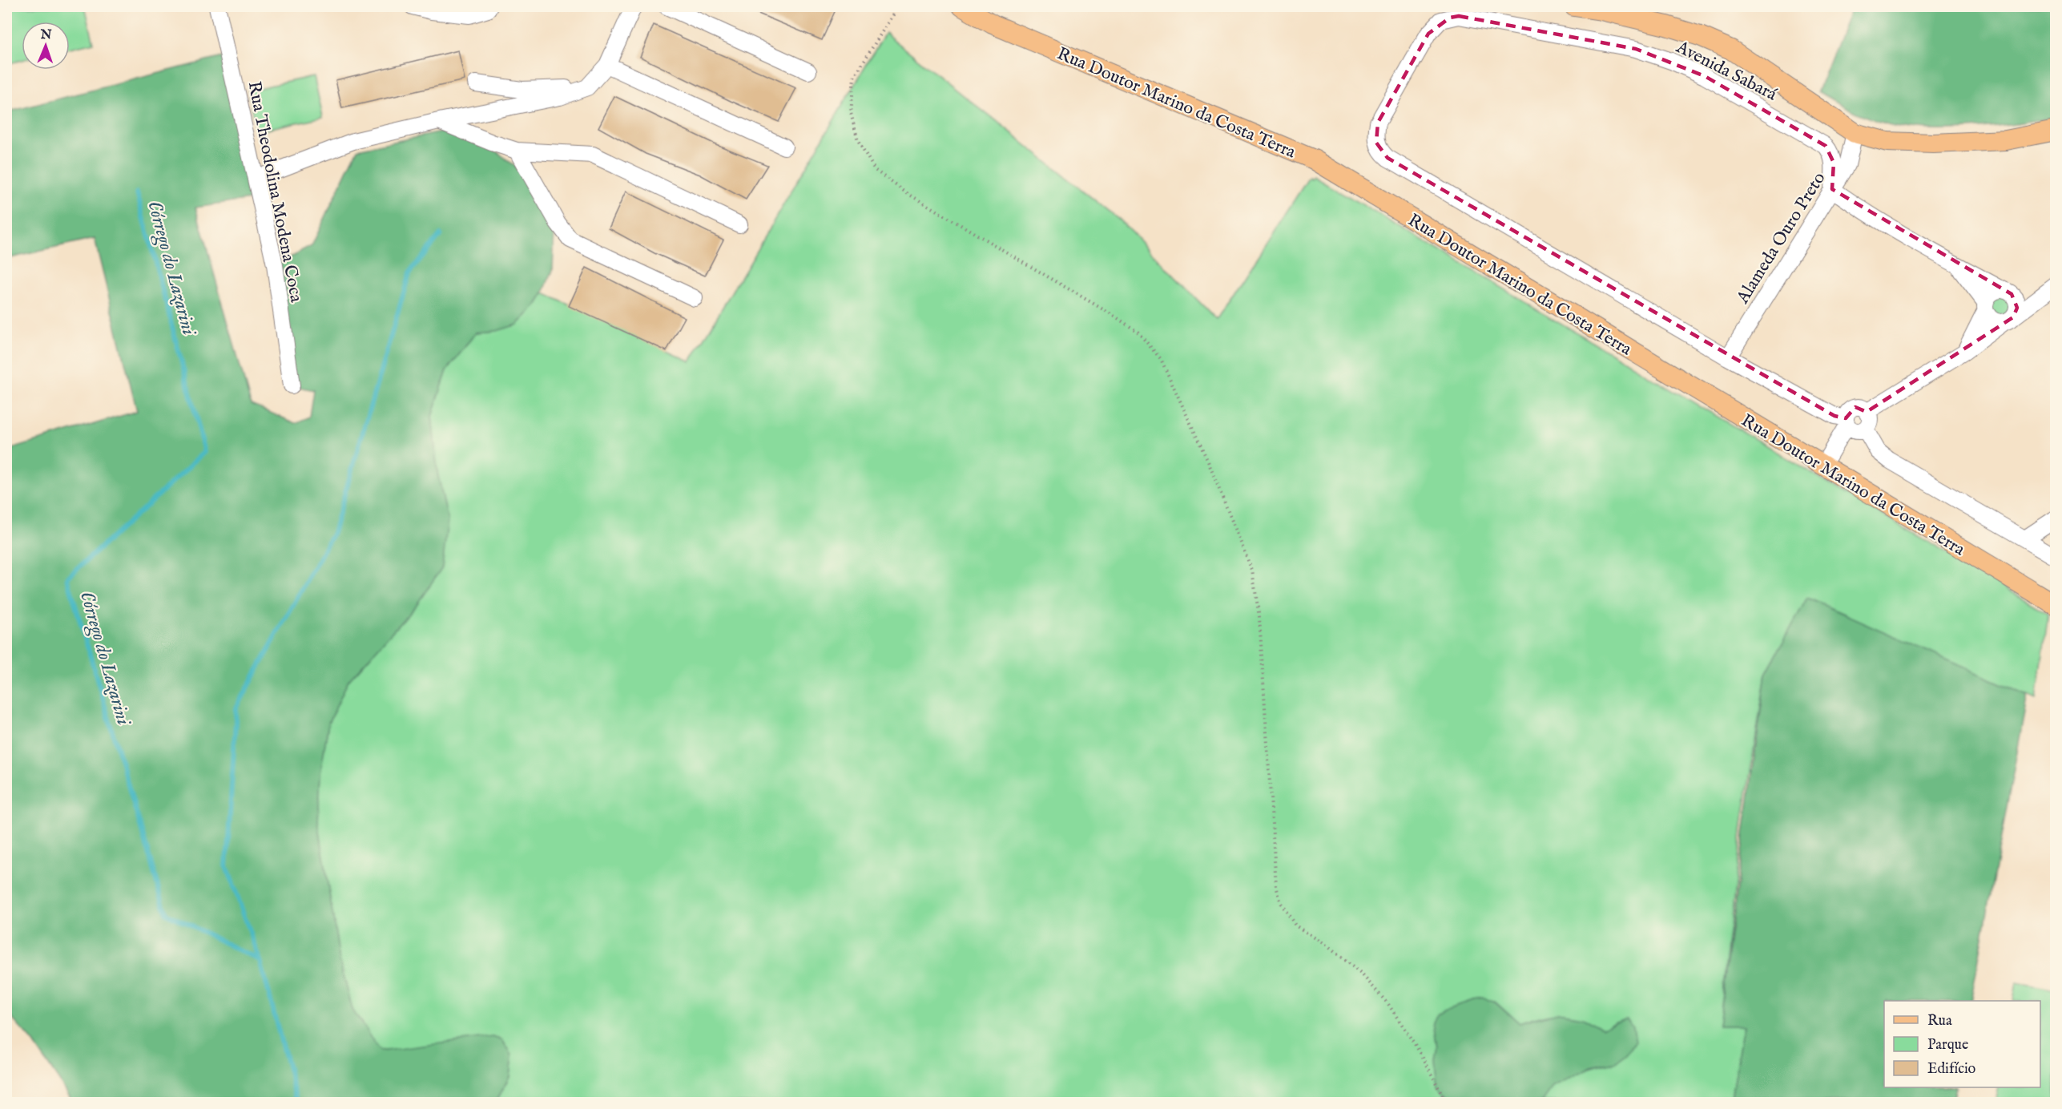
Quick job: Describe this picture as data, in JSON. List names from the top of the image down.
{
  "streets": {
    "main road": ["Rua Doutor Marino da Costa Terra"],
    "street": ["Avenida Sabará", "Rua Theodolina Modena Coca", "Alameda Ouro Preto"]
  },
  "crossings": [
    ["Avenida Sabará", "Alameda Ouro Preto"]
  ],
  "water": ["Córrego do Lazarini"],
  "legend": ["Rua", "Parque", "Edifício"],
  "north": "top"
}
